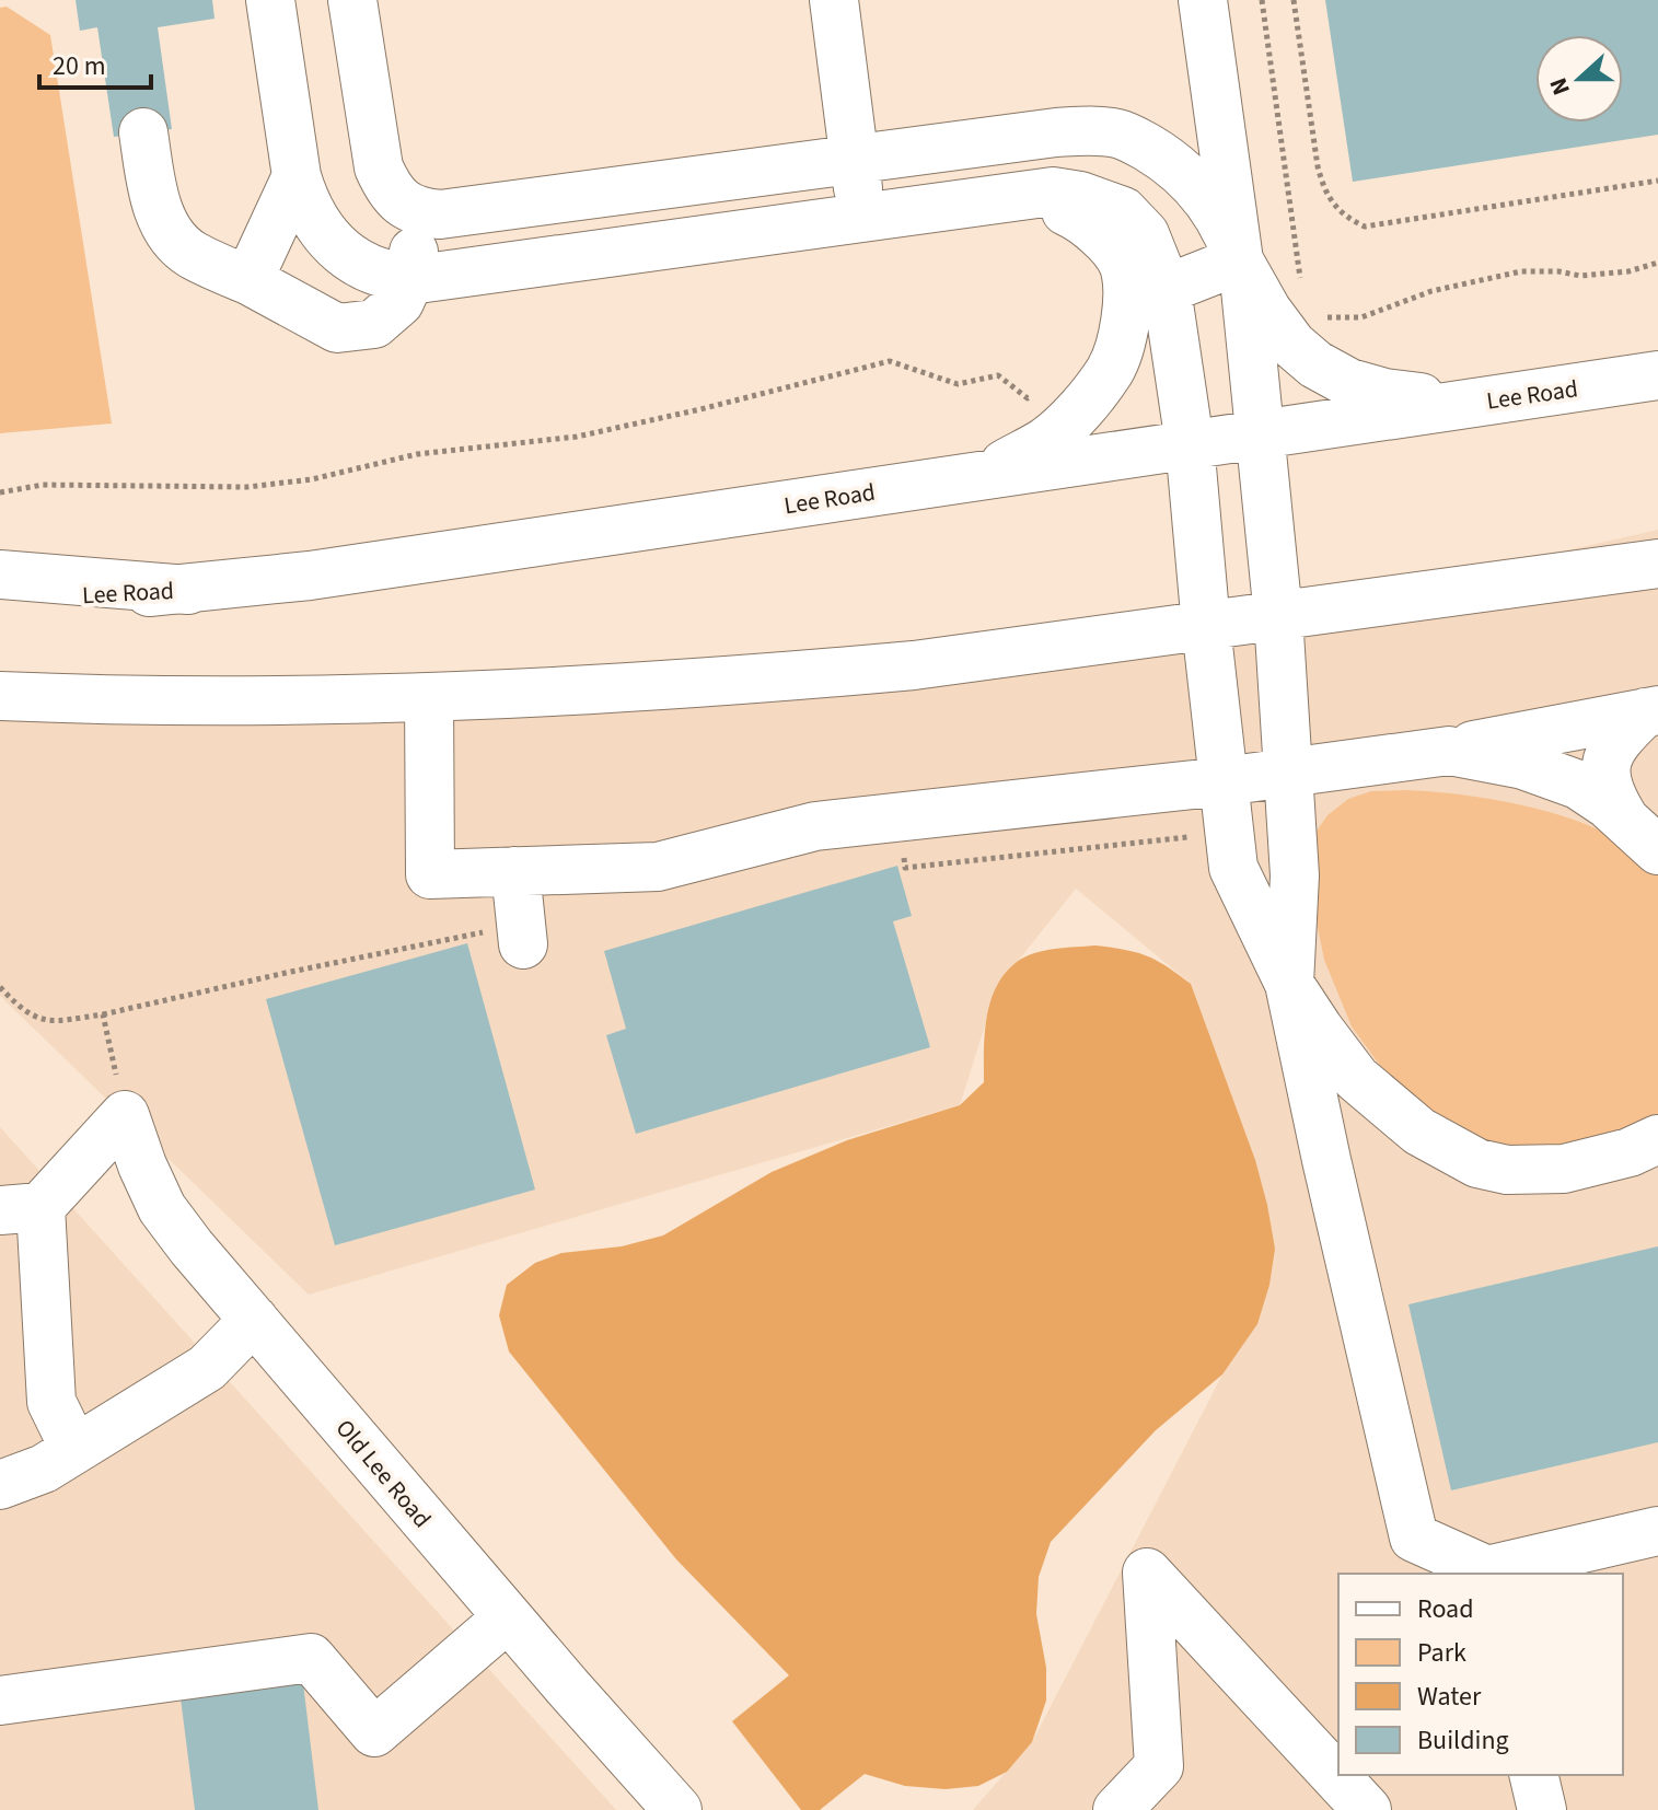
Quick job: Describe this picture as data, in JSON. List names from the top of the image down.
{
  "streets": {
    "street": ["Lee Road", "Old Lee Road"]
  },
  "legend": [
    "Road",
    "Park",
    "Water",
    "Building"
  ],
  "scale_bar": "20 m",
  "north": "left"
}
